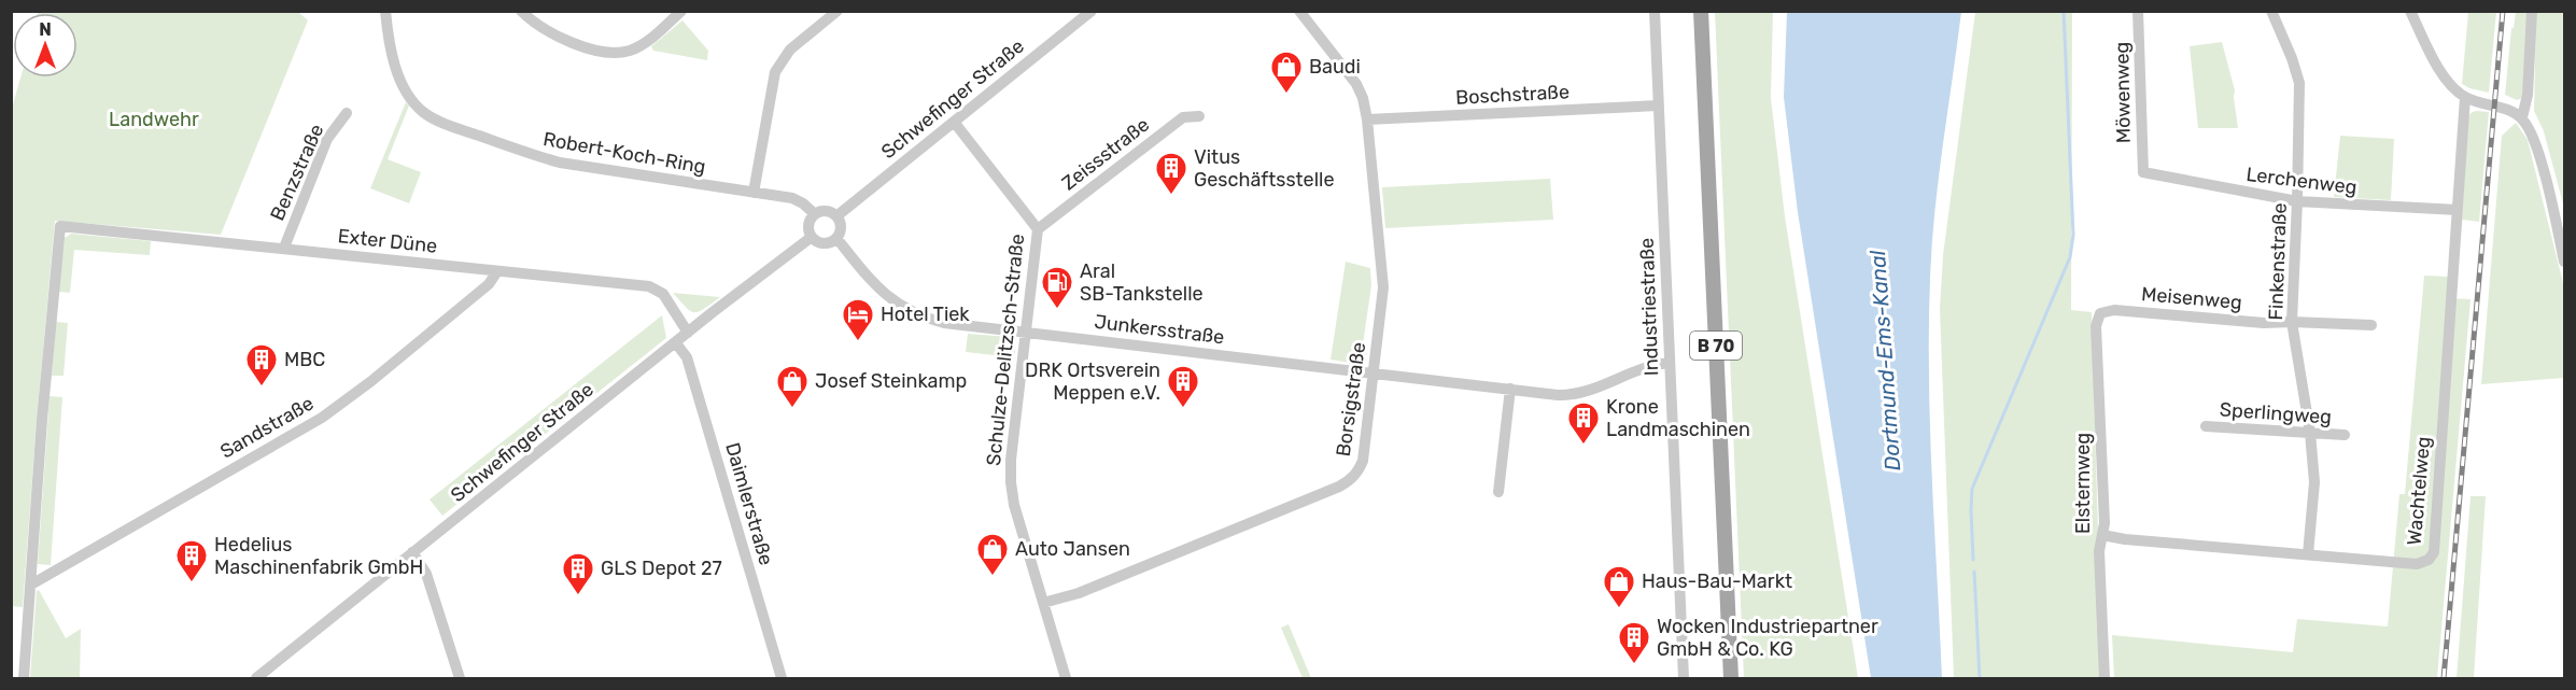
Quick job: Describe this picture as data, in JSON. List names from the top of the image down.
{
  "streets": {
    "main road": ["B 70"],
    "street": [
      "Möwenweg",
      "Boschstraße",
      "Schwefinger Straße",
      "Robert-Koch-Ring",
      "Zeissstraße",
      "Benzstraße",
      "Lerchenweg",
      "Exter Düne",
      "Finkenstraße",
      "Meisenweg",
      "Industriestraße",
      "Junkersstraße",
      "Schulze-Delitzsch-Straße",
      "Borsigstraße",
      "Sperlingweg",
      "Sandstraße",
      "Elsternweg",
      "Wachtelweg",
      "Daimlerstraße"
    ]
  },
  "crossings": [
    ["Möwenweg", "Lerchenweg"],
    ["Boschstraße", "Industriestraße"],
    ["Boschstraße", "Borsigstraße"],
    ["Schwefinger Straße", "Robert-Koch-Ring"],
    ["Schwefinger Straße", "Exter Düne"],
    ["Schwefinger Straße", "Junkersstraße"],
    ["Schwefinger Straße", "Schulze-Delitzsch-Straße"],
    ["Schwefinger Straße", "Daimlerstraße"],
    ["Robert-Koch-Ring", "Junkersstraße"],
    ["Zeissstraße", "Schulze-Delitzsch-Straße"],
    ["Benzstraße", "Exter Düne"],
    ["Lerchenweg", "Finkenstraße"],
    ["Lerchenweg", "Wachtelweg"],
    ["Exter Düne", "Sandstraße"],
    ["Finkenstraße", "Meisenweg"],
    ["Finkenstraße", "Sperlingweg"],
    ["Finkenstraße", "Wachtelweg"],
    ["Meisenweg", "Elsternweg"],
    ["Industriestraße", "Junkersstraße"],
    ["Junkersstraße", "Schulze-Delitzsch-Straße"],
    ["Junkersstraße", "Borsigstraße"],
    ["Schulze-Delitzsch-Straße", "Borsigstraße"],
    ["Elsternweg", "Wachtelweg"]
  ],
  "water": ["Dortmund-Ems-Kanal"],
  "parks": ["Landwehr"],
  "places": {
    "shop": [
      "Baudi",
      "Josef Steinkamp",
      "Auto Jansen",
      "Haus-Bau-Markt"
    ],
    "building": [
      "Vitus Geschäftsstelle",
      "MBC",
      "DRK Ortsverein Meppen e.V.",
      "Krone Landmaschinen",
      "Hedelius Maschinenfabrik GmbH",
      "GLS Depot 27",
      "Wocken Industriepartner GmbH & Co. KG"
    ],
    "fuel station": ["Aral SB-Tankstelle"],
    "hotel": ["Hotel Tiek"]
  },
  "north": "top"
}
